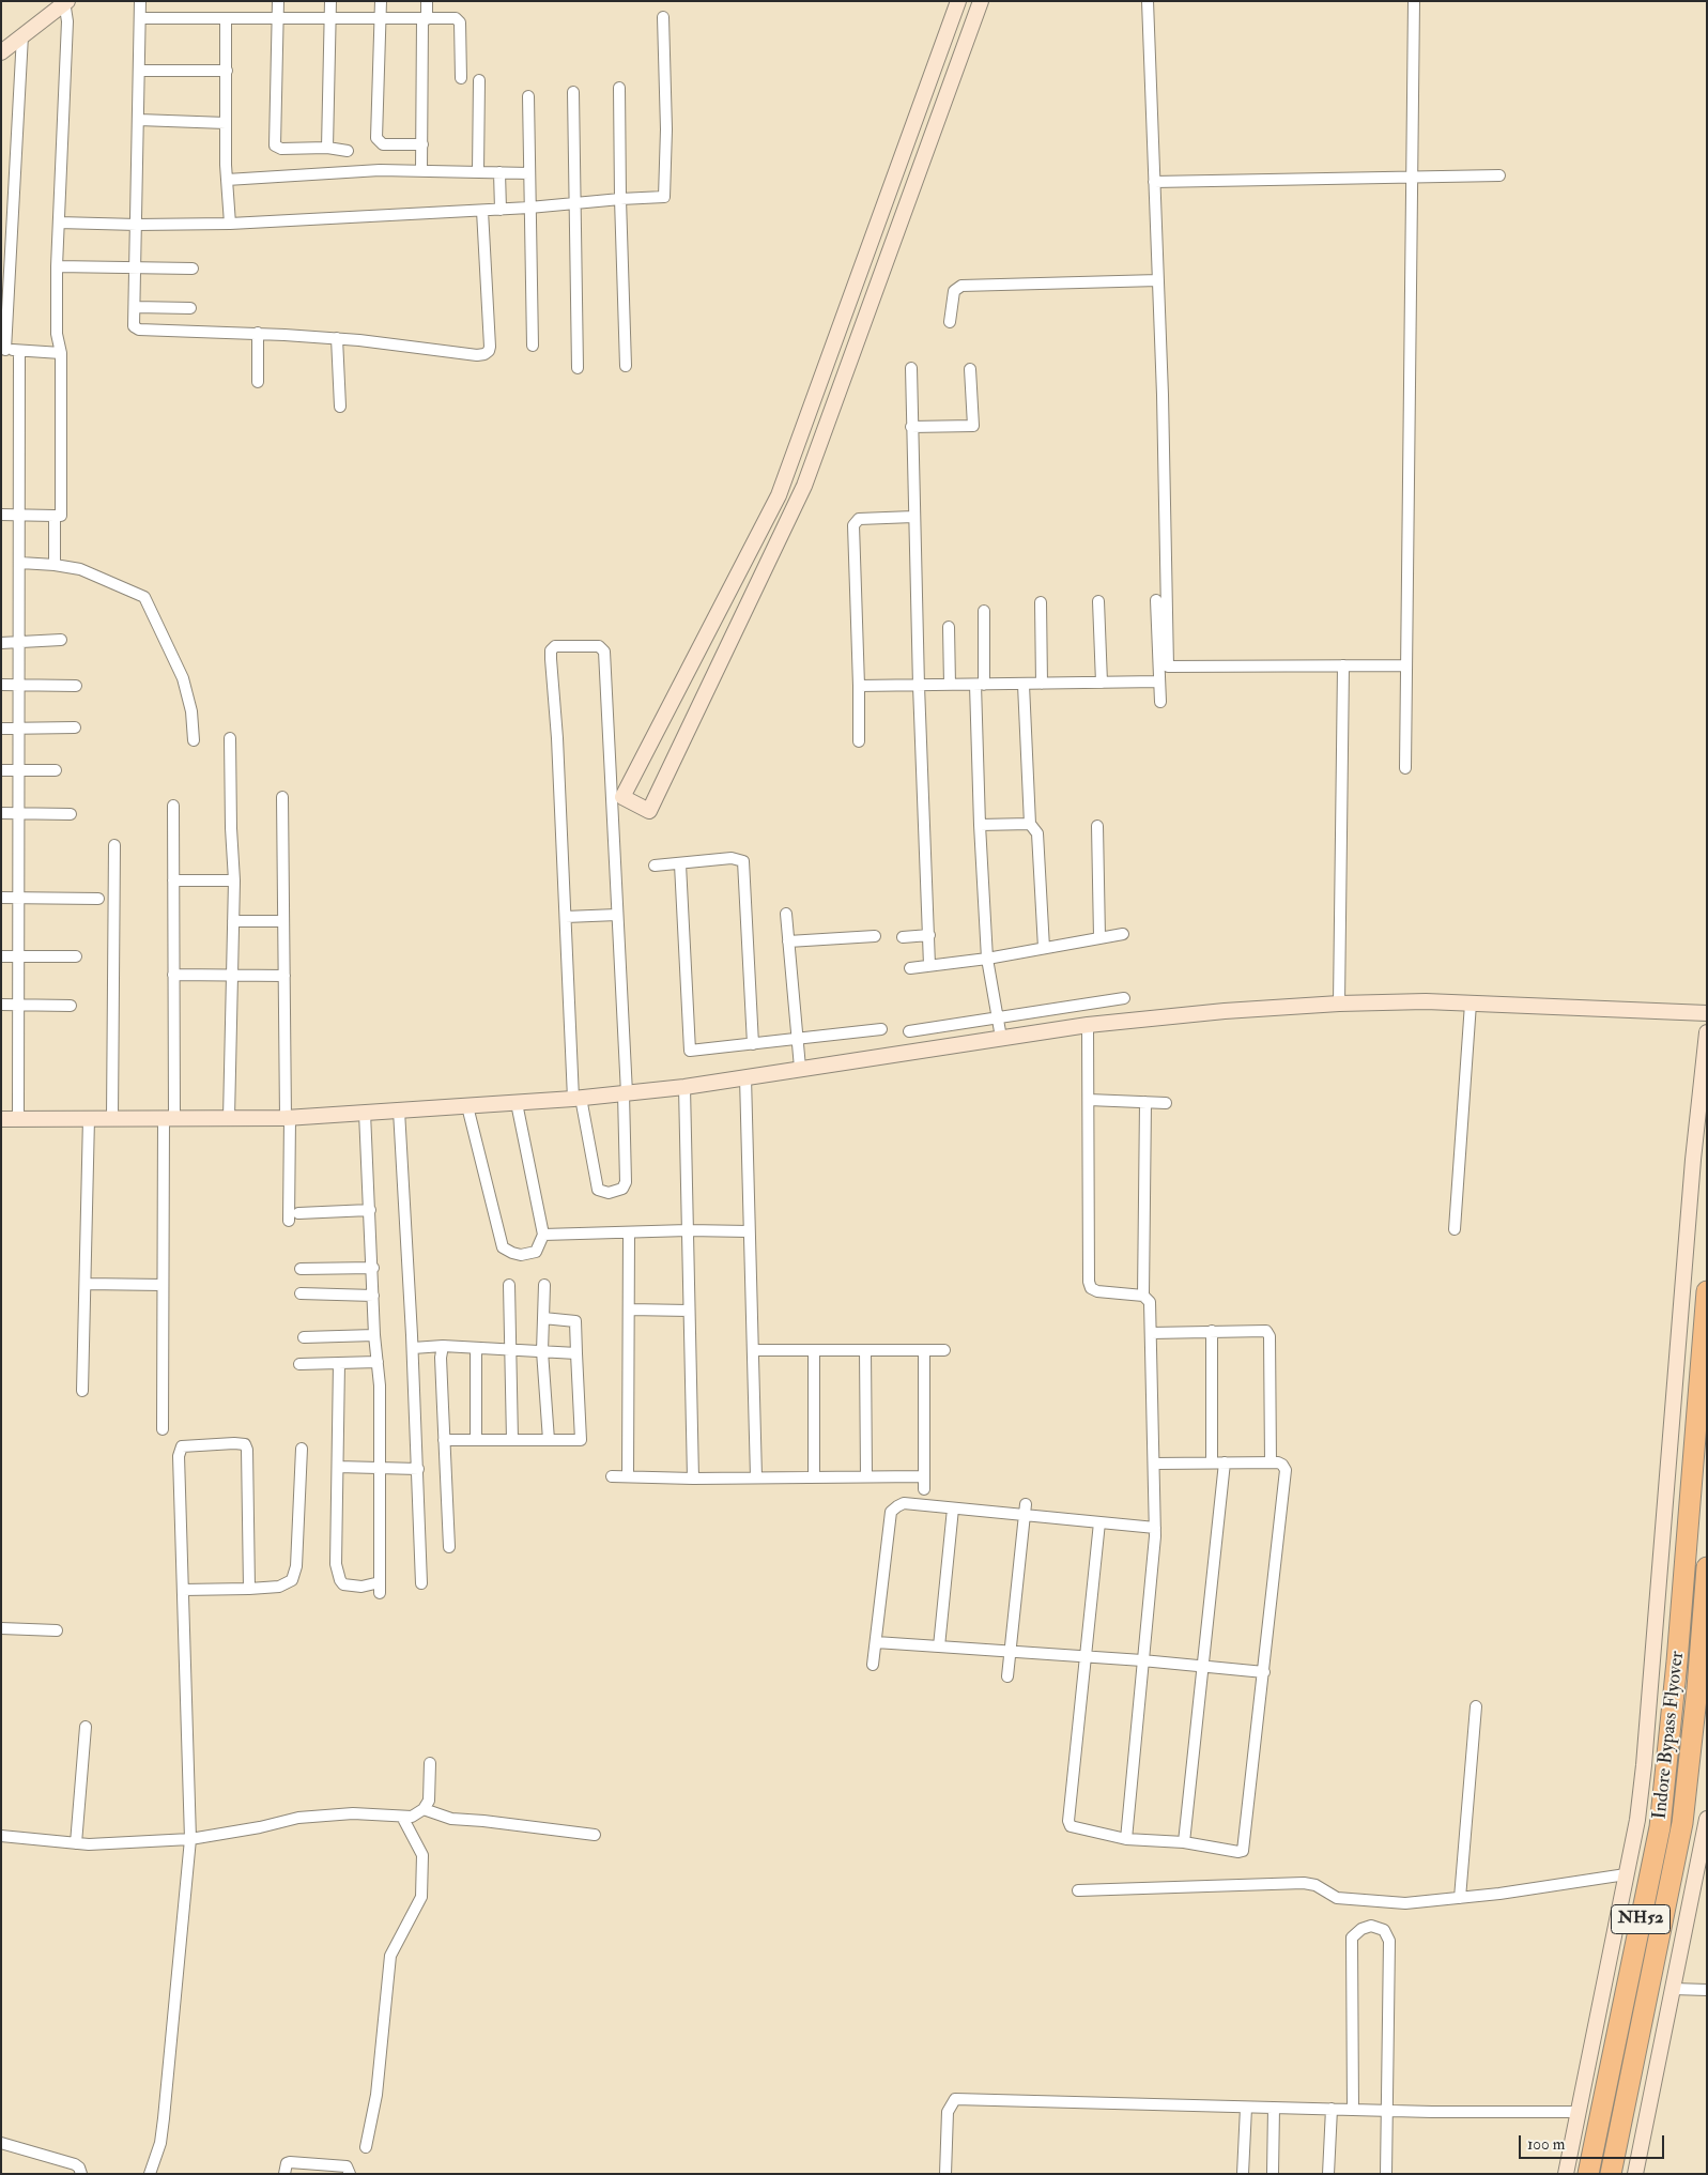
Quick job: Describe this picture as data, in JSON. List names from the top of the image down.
{
  "streets": {
    "highway": ["Indore Bypass Flyover", "NH52"]
  },
  "scale_bar": "100 m"
}
